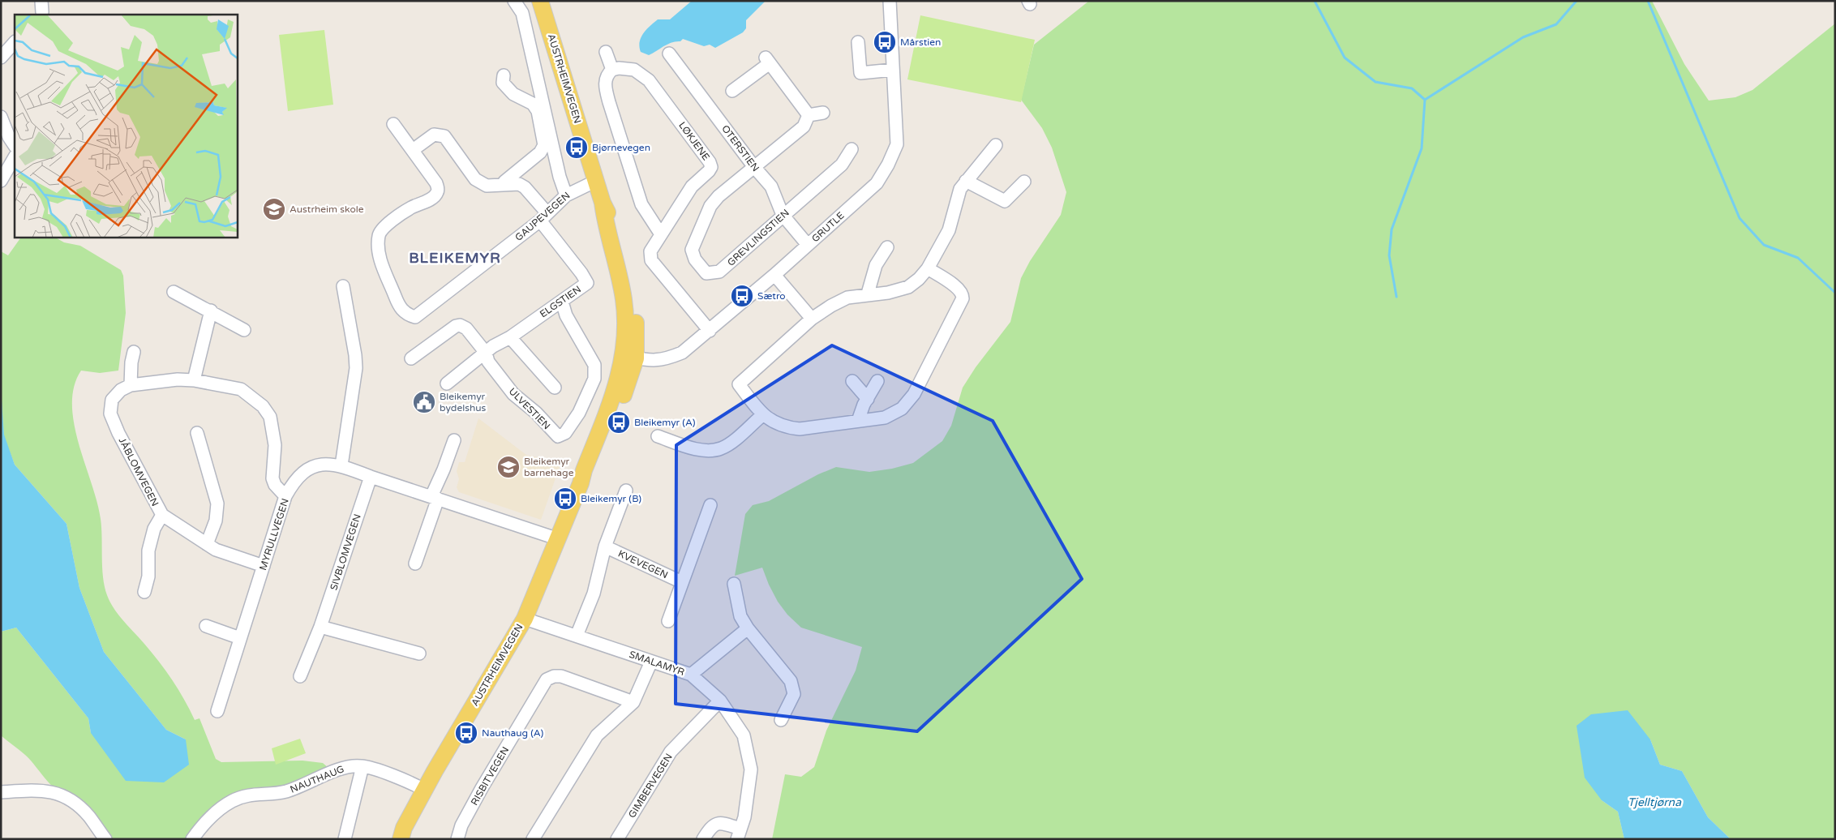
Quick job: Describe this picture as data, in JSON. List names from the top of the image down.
{
  "streets": {
    "main road": ["AUSTRHEIMVEGEN"],
    "street": [
      "LØKJENE",
      "OTERSTIEN",
      "GAUPEVEGEN",
      "GRUTLE",
      "GREVLINGSTIEN",
      "ELGSTIEN",
      "ULVESTIEN",
      "JÅBLOMVEGEN",
      "MYRULLVEGEN",
      "SIVBLOMVEGEN",
      "KVEVEGEN",
      "SMALAMYR",
      "RISBITVEGEN",
      "NAUTHAUG",
      "GIMBERVEGEN"
    ]
  },
  "crossings": [
    ["AUSTRHEIMVEGEN", "GAUPEVEGEN"],
    ["AUSTRHEIMVEGEN", "GRUTLE"],
    ["AUSTRHEIMVEGEN", "MYRULLVEGEN"],
    ["AUSTRHEIMVEGEN", "SMALAMYR"],
    ["AUSTRHEIMVEGEN", "NAUTHAUG"],
    ["LØKJENE", "GRUTLE"],
    ["OTERSTIEN", "GRUTLE"],
    ["OTERSTIEN", "GREVLINGSTIEN"],
    ["GAUPEVEGEN", "ELGSTIEN"],
    ["ELGSTIEN", "ULVESTIEN"],
    ["JÅBLOMVEGEN", "MYRULLVEGEN"],
    ["MYRULLVEGEN", "SIVBLOMVEGEN"],
    ["KVEVEGEN", "SMALAMYR"],
    ["SMALAMYR", "GIMBERVEGEN"]
  ],
  "districts": ["BLEIKEMYR"],
  "water": ["Tjelltjørna"],
  "places": {
    "bus stop": [
      "Mårstien",
      "Bjørnevegen",
      "Sætro",
      "Bleikemyr (A)",
      "Bleikemyr (B)",
      "Nauthaug (A)"
    ],
    "school or university": ["Austrheim skole", "Bleikemyr barnehage"],
    "public building": ["Bleikemyr bydelshus"]
  }
}
